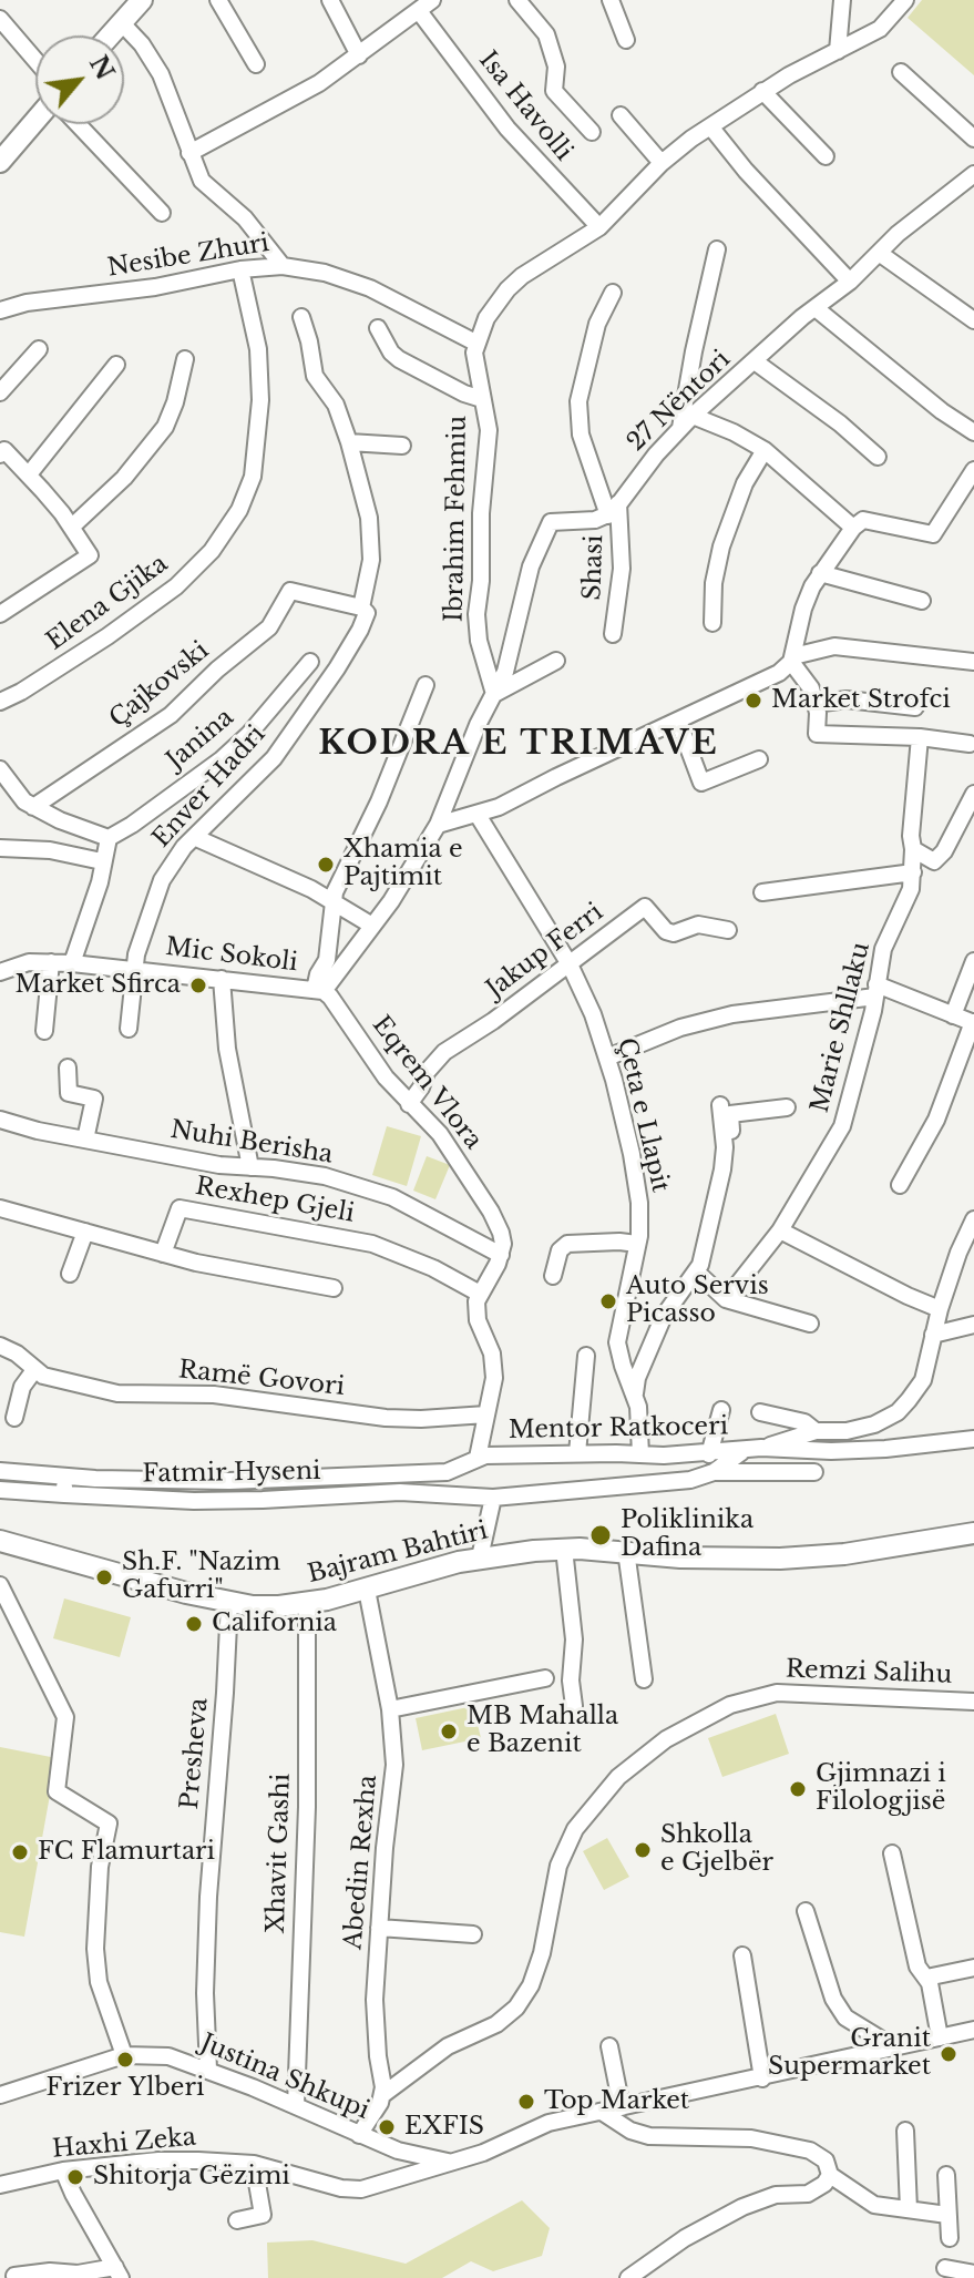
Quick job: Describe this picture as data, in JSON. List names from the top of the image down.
{
  "streets": {
    "main road": ["Bajram Bahtiri"],
    "street": [
      "Isa Havolli",
      "Nesibe Zhuri",
      "27 Nëntori",
      "Ibrahim Fehmiu",
      "Shasi",
      "Elena Gjika",
      "Çajkovski",
      "Janina",
      "Enver Hadri",
      "Jakup Ferri",
      "Mic Sokoli",
      "Marie Shllaku",
      "Eqrem Vlora",
      "Çeta e Llapit",
      "Nuhi Berisha",
      "Rexhep Gjeli",
      "Ramë Govori",
      "Mentor Ratkoceri",
      "Fatmir Hyseni",
      "Remzi Salihu",
      "Presheva",
      "Xhavit Gashi",
      "Abedin Rexha",
      "Justina Shkupi",
      "Haxhi Zeka"
    ]
  },
  "crossings": [
    ["Nesibe Zhuri", "Ibrahim Fehmiu"],
    ["Nesibe Zhuri", "Elena Gjika"],
    ["27 Nëntori", "Shasi"],
    ["Çajkovski", "Enver Hadri"],
    ["Enver Hadri", "Mic Sokoli"],
    ["Jakup Ferri", "Eqrem Vlora"],
    ["Jakup Ferri", "Çeta e Llapit"],
    ["Mic Sokoli", "Eqrem Vlora"],
    ["Eqrem Vlora", "Nuhi Berisha"],
    ["Çeta e Llapit", "Mentor Ratkoceri"],
    ["Mentor Ratkoceri", "Fatmir Hyseni"],
    ["Bajram Bahtiri", "Presheva"],
    ["Bajram Bahtiri", "Xhavit Gashi"],
    ["Bajram Bahtiri", "Abedin Rexha"],
    ["Remzi Salihu", "Abedin Rexha"],
    ["Presheva", "Justina Shkupi"],
    ["Xhavit Gashi", "Justina Shkupi"],
    ["Justina Shkupi", "Haxhi Zeka"]
  ],
  "districts": ["KODRA E TRIMAVE"],
  "places": [
    "Market Strofci",
    "Xhamia e Pajtimit",
    "Market Sfirca",
    "Auto Servis Picasso",
    "Poliklinika Dafina",
    "Sh.F. \"Nazim Gafurri\"",
    "California",
    "MB Mahalla e Bazenit",
    "Gjimnazi i Filologjisë",
    "Shkolla e Gjelbër",
    "FC Flamurtari",
    "Granit Supermarket",
    "Frizer Ylberi",
    "Top Market",
    "EXFIS",
    "Shitorja Gëzimi"
  ],
  "north": "top right"
}
